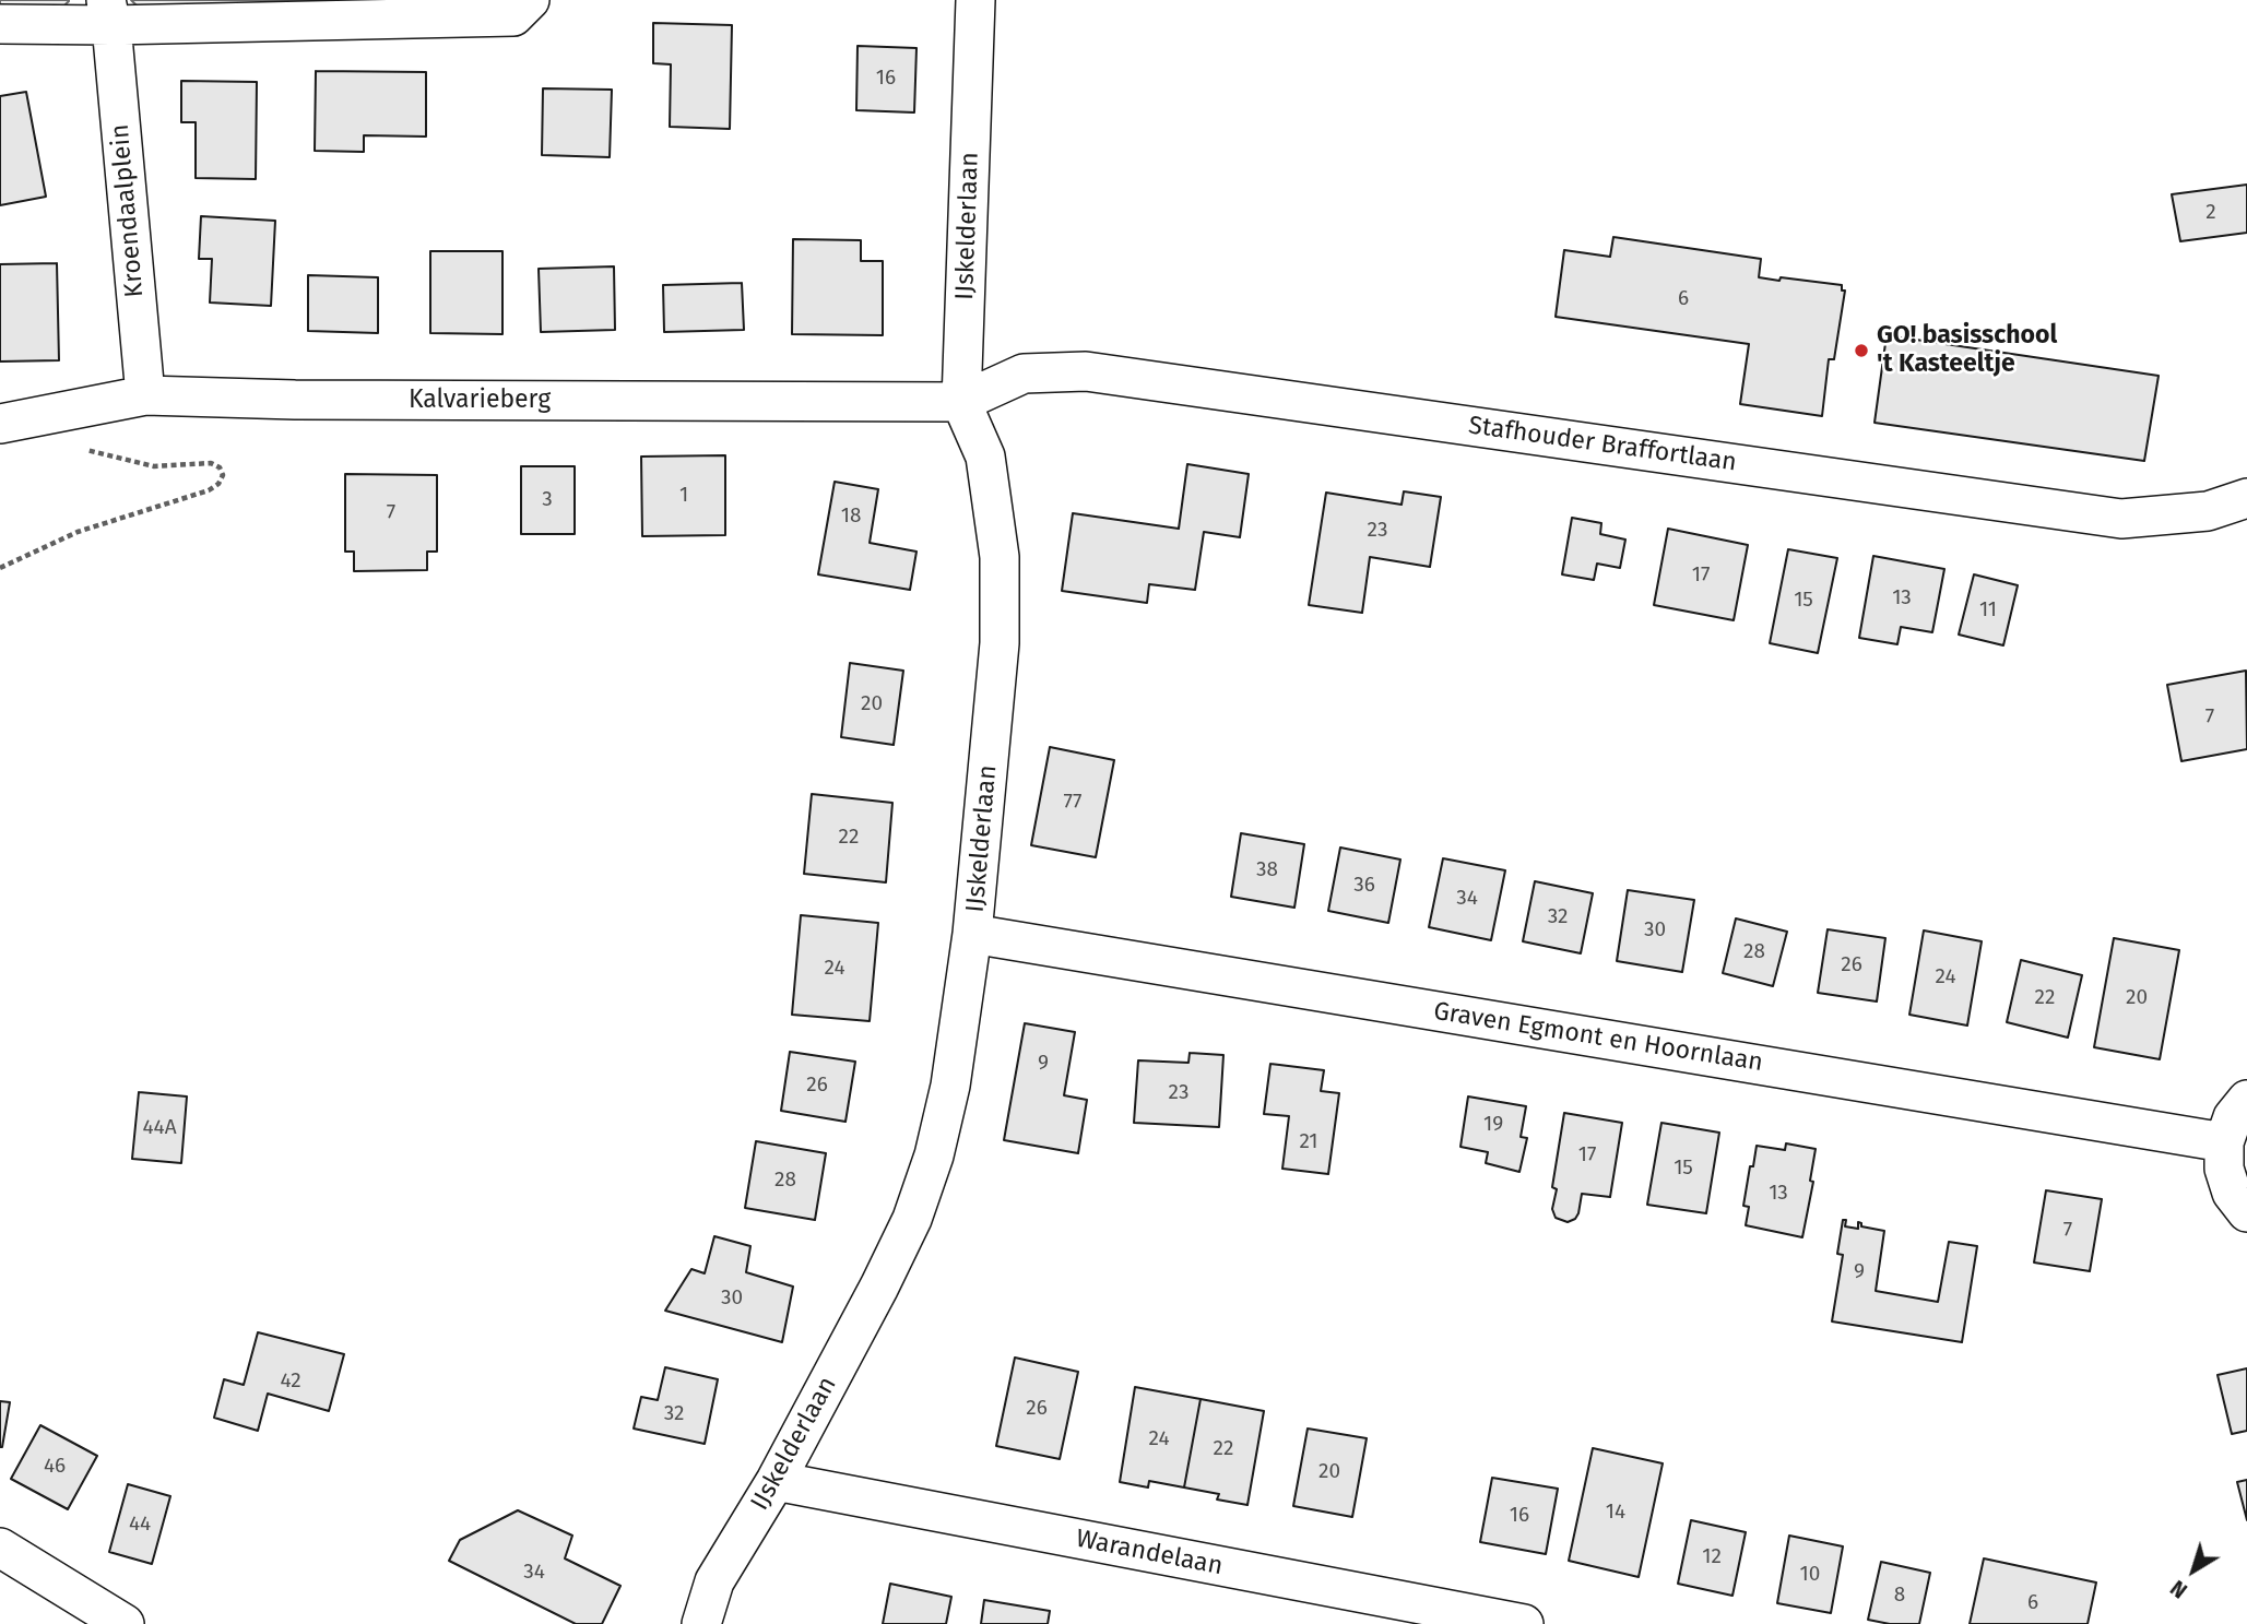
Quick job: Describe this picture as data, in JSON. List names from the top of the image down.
{
  "streets": {
    "street": [
      "Kroendaalplein",
      "IJskelderlaan",
      "Kalvarieberg",
      "Stafhouder Braffortlaan",
      "Graven Egmont en Hoornlaan",
      "Warandelaan"
    ]
  },
  "crossings": [
    ["Kroendaalplein", "Kalvarieberg"],
    ["IJskelderlaan", "Kalvarieberg"],
    ["IJskelderlaan", "Stafhouder Braffortlaan"],
    ["IJskelderlaan", "Graven Egmont en Hoornlaan"],
    ["IJskelderlaan", "Warandelaan"],
    ["Kalvarieberg", "Stafhouder Braffortlaan"]
  ],
  "places": ["GO! basisschool 't Kasteeltje"],
  "house_numbers": [
    "16",
    "2",
    "6",
    "1",
    "3",
    "7",
    "18",
    "23",
    "17",
    "13",
    "15",
    "11",
    "20",
    "7",
    "77",
    "22",
    "38",
    "36",
    "34",
    "32",
    "30",
    "28",
    "26",
    "24",
    "24",
    "22",
    "20",
    "9",
    "26",
    "23",
    "19",
    "44A",
    "21",
    "17",
    "15",
    "28",
    "13",
    "7",
    "9",
    "30",
    "42",
    "26",
    "32",
    "24",
    "22",
    "46",
    "20",
    "14",
    "16",
    "44",
    "12",
    "34",
    "10",
    "8",
    "6"
  ],
  "north": "bottom left"
}
